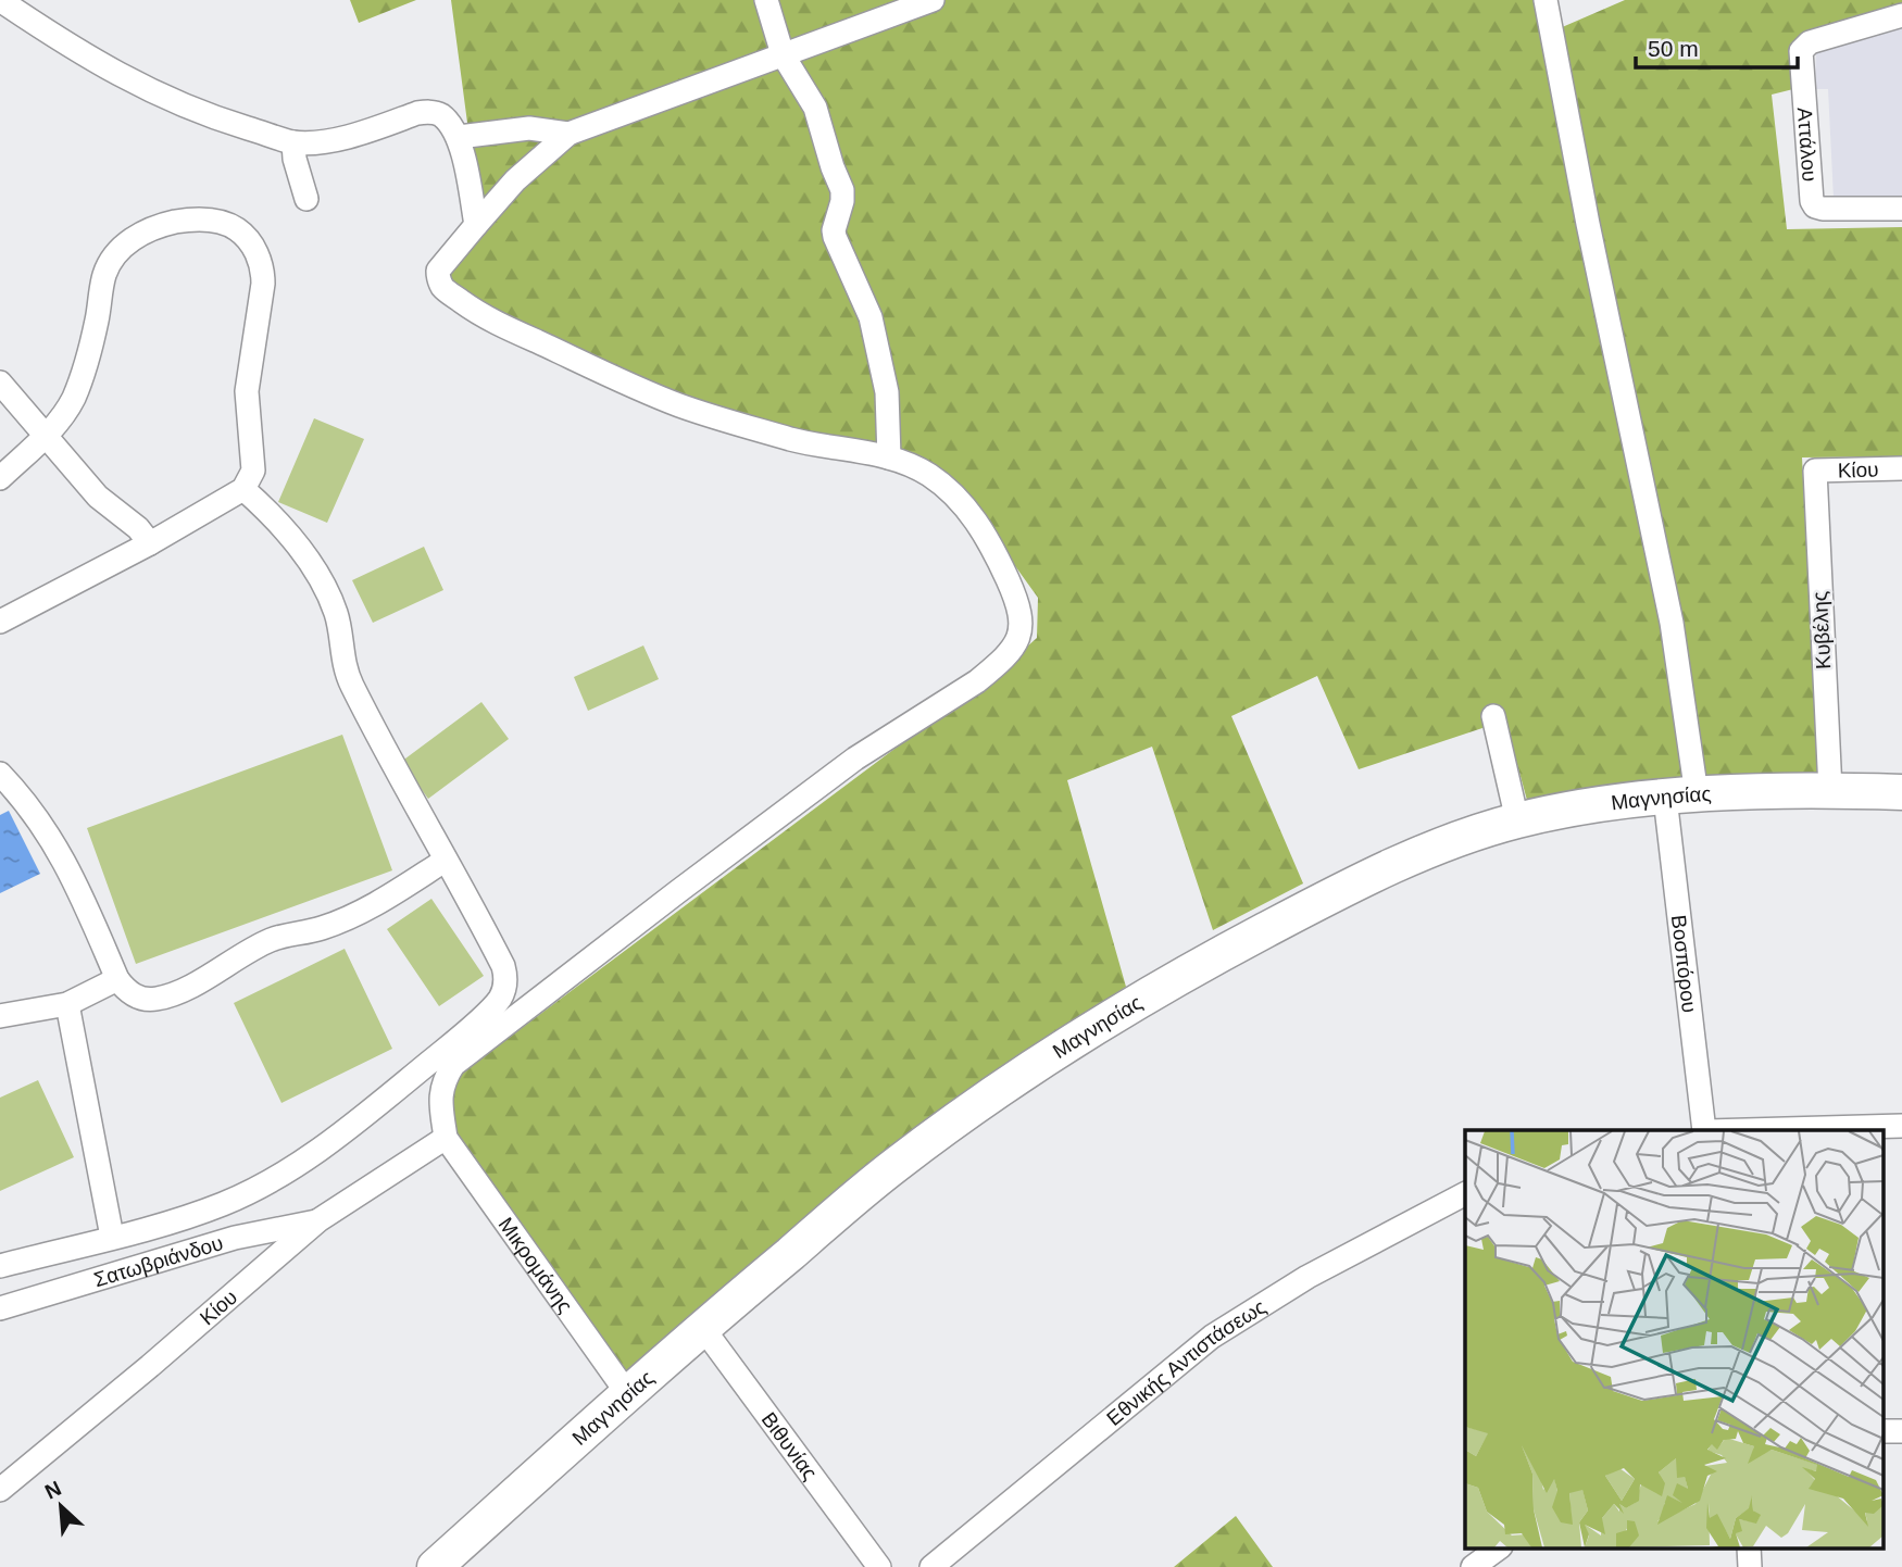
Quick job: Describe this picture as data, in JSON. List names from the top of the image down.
{
  "streets": {
    "street": [
      "Αττάλου",
      "Κίου",
      "Κυβέλης",
      "Μαγνησίας",
      "Βοσπόρου",
      "Σατωβριάνδου",
      "Μικρομάνης",
      "Εθνικής Αντιστάσεως",
      "Βιθυνίας"
    ]
  },
  "crossings": [
    ["Κίου", "Κυβέλης"],
    ["Κίου", "Σατωβριάνδου"],
    ["Κίου", "Μικρομάνης"],
    ["Κυβέλης", "Μαγνησίας"],
    ["Μαγνησίας", "Βοσπόρου"],
    ["Μαγνησίας", "Μικρομάνης"],
    ["Μαγνησίας", "Βιθυνίας"]
  ],
  "scale_bar": "50 m",
  "north": "top left"
}
